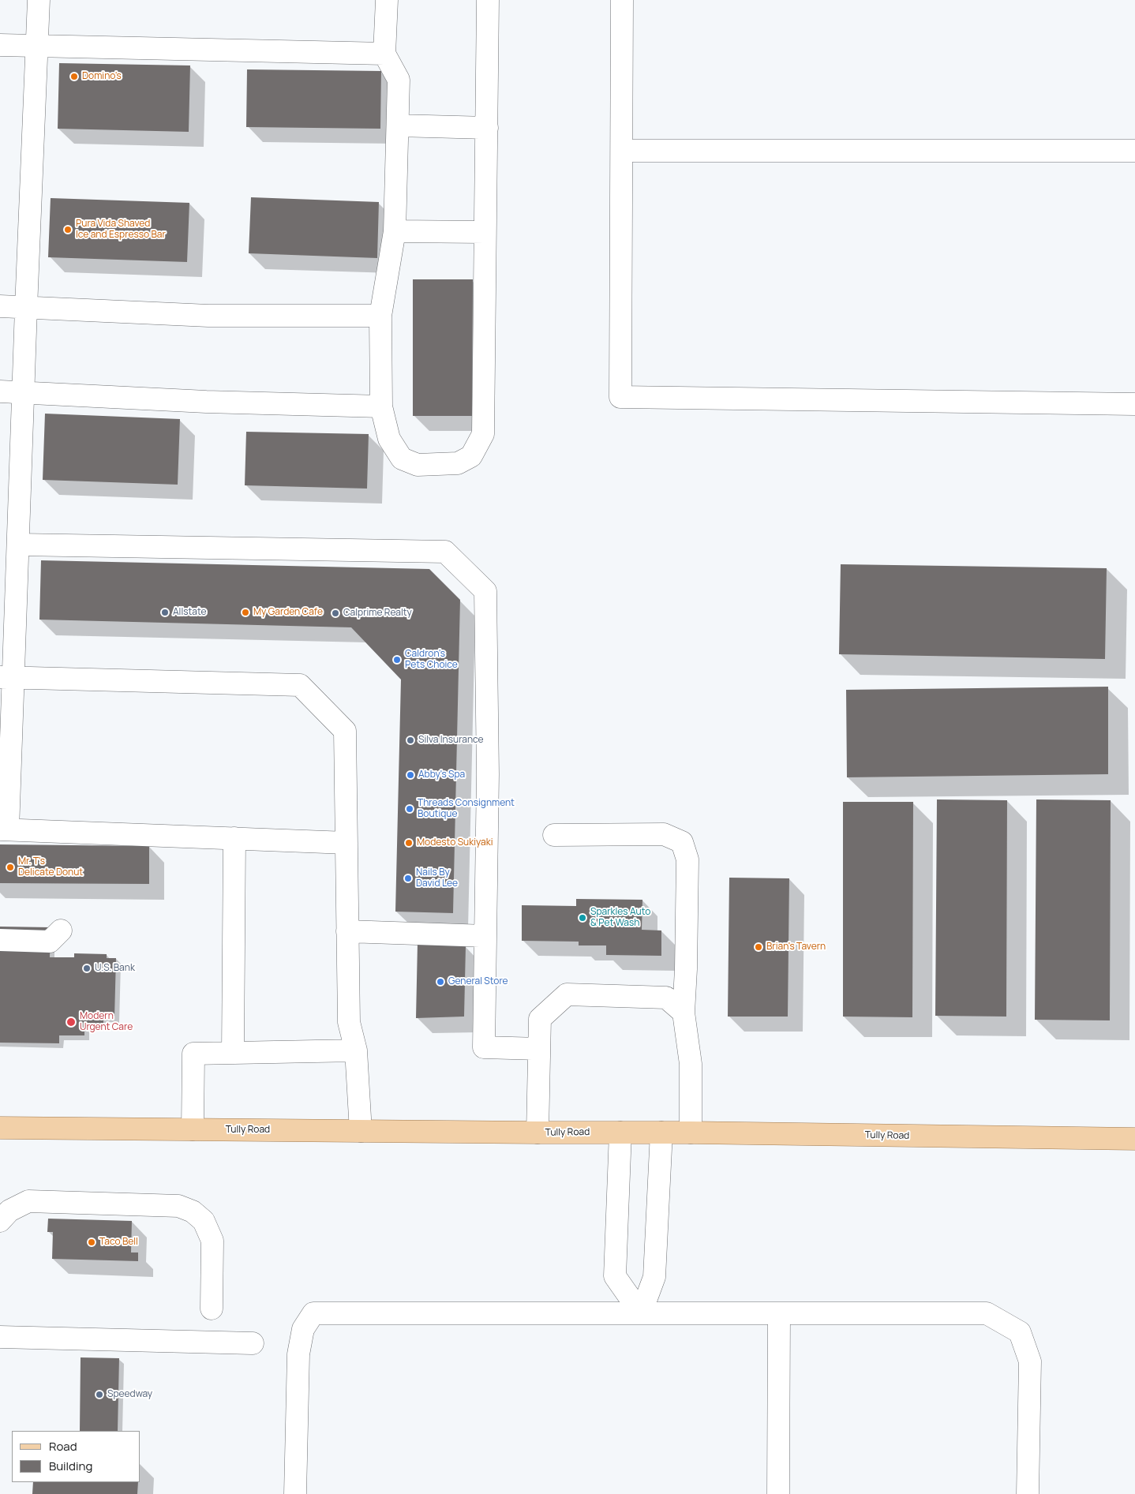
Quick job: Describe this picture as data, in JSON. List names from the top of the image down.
{
  "streets": {
    "main road": ["Tully Road"]
  },
  "places": [
    "Domino's",
    "Pura Vida Shaved Ice and Espresso Bar",
    "Allstate",
    "My Garden Cafe",
    "Calprime Realty",
    "Caldron's Pets Choice",
    "Silva Insurance",
    "Abby's Spa",
    "Threads Consignment Boutique",
    "Modesto Sukiyaki",
    "Mr. T's Delicate Donut",
    "Nails By David Lee",
    "Sparkles Auto & Pet Wash",
    "Brian's Tavern",
    "U.S. Bank",
    "General Store",
    "Modern Urgent Care",
    "Taco Bell",
    "Speedway"
  ],
  "legend": ["Road", "Building"]
}
